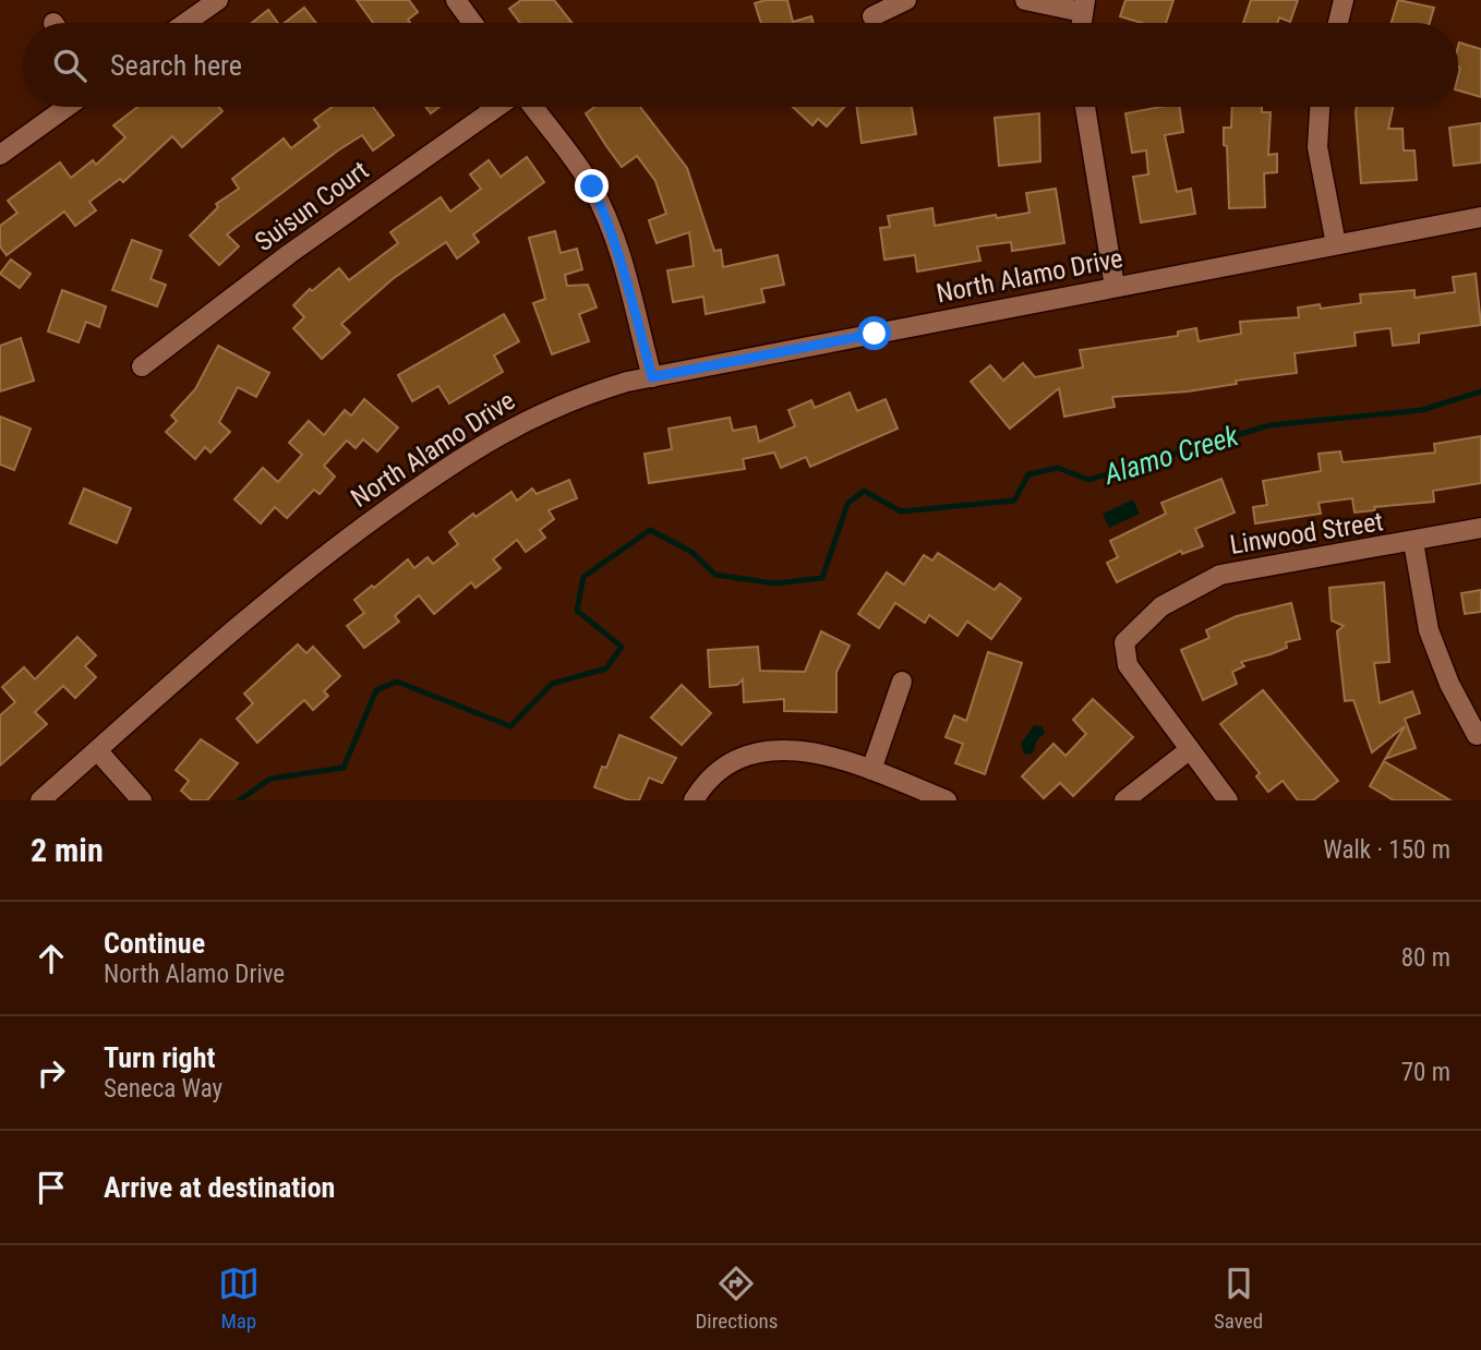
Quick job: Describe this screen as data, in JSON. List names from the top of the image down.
{
  "streets": {
    "street": ["Suisun Court", "North Alamo Drive", "Linwood Street"]
  },
  "water": ["Alamo Creek"],
  "page": {
    "search": "Search here",
    "heading": ["2 min", "Walk · 150 m"],
    "list": [
      ["Continue", "North Alamo Drive", "80 m"],
      ["Turn right", "Seneca Way", "70 m"],
      "Arrive at destination"
    ],
    "nav": ["Map", "Directions", "Saved"]
  }
}
